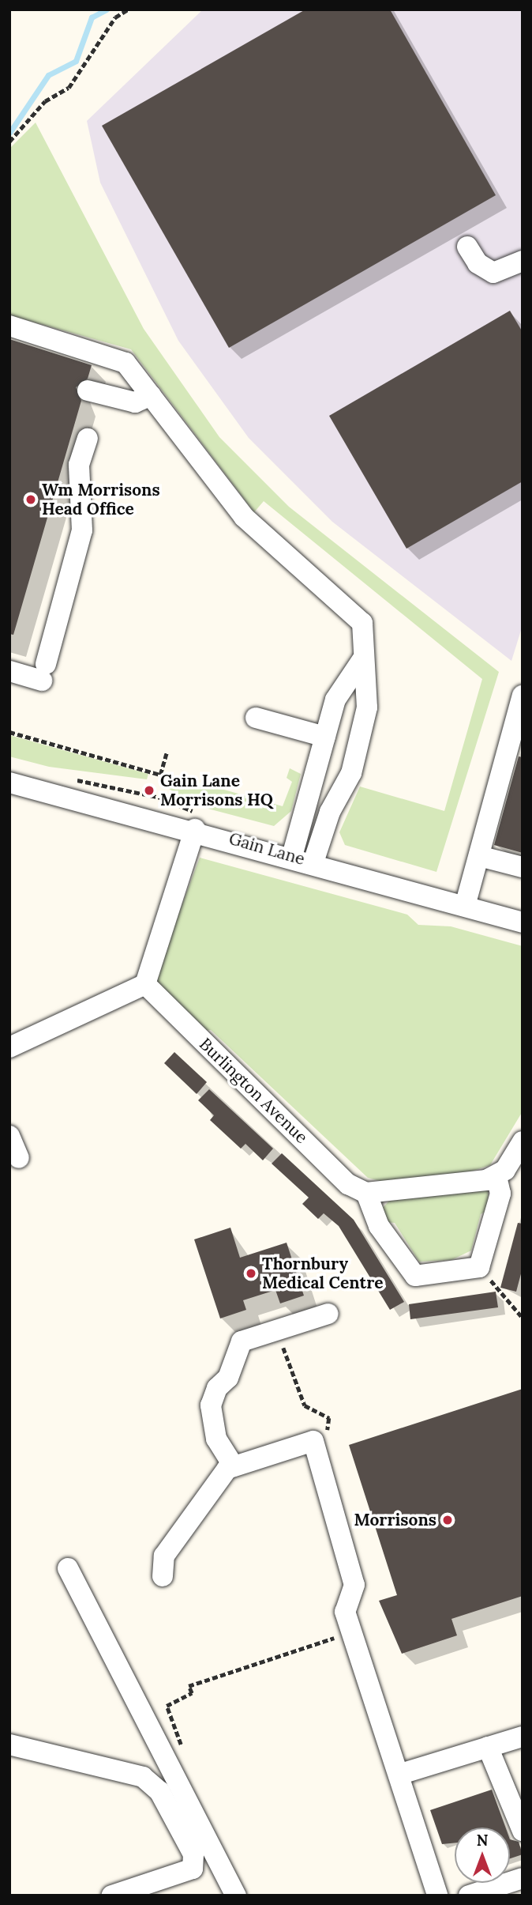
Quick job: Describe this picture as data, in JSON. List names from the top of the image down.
{
  "streets": {
    "street": ["Gain Lane", "Burlington Avenue"]
  },
  "places": [
    "Wm Morrisons Head Office",
    "Gain Lane Morrisons HQ",
    "Thornbury Medical Centre",
    "Morrisons"
  ],
  "north": "top"
}
